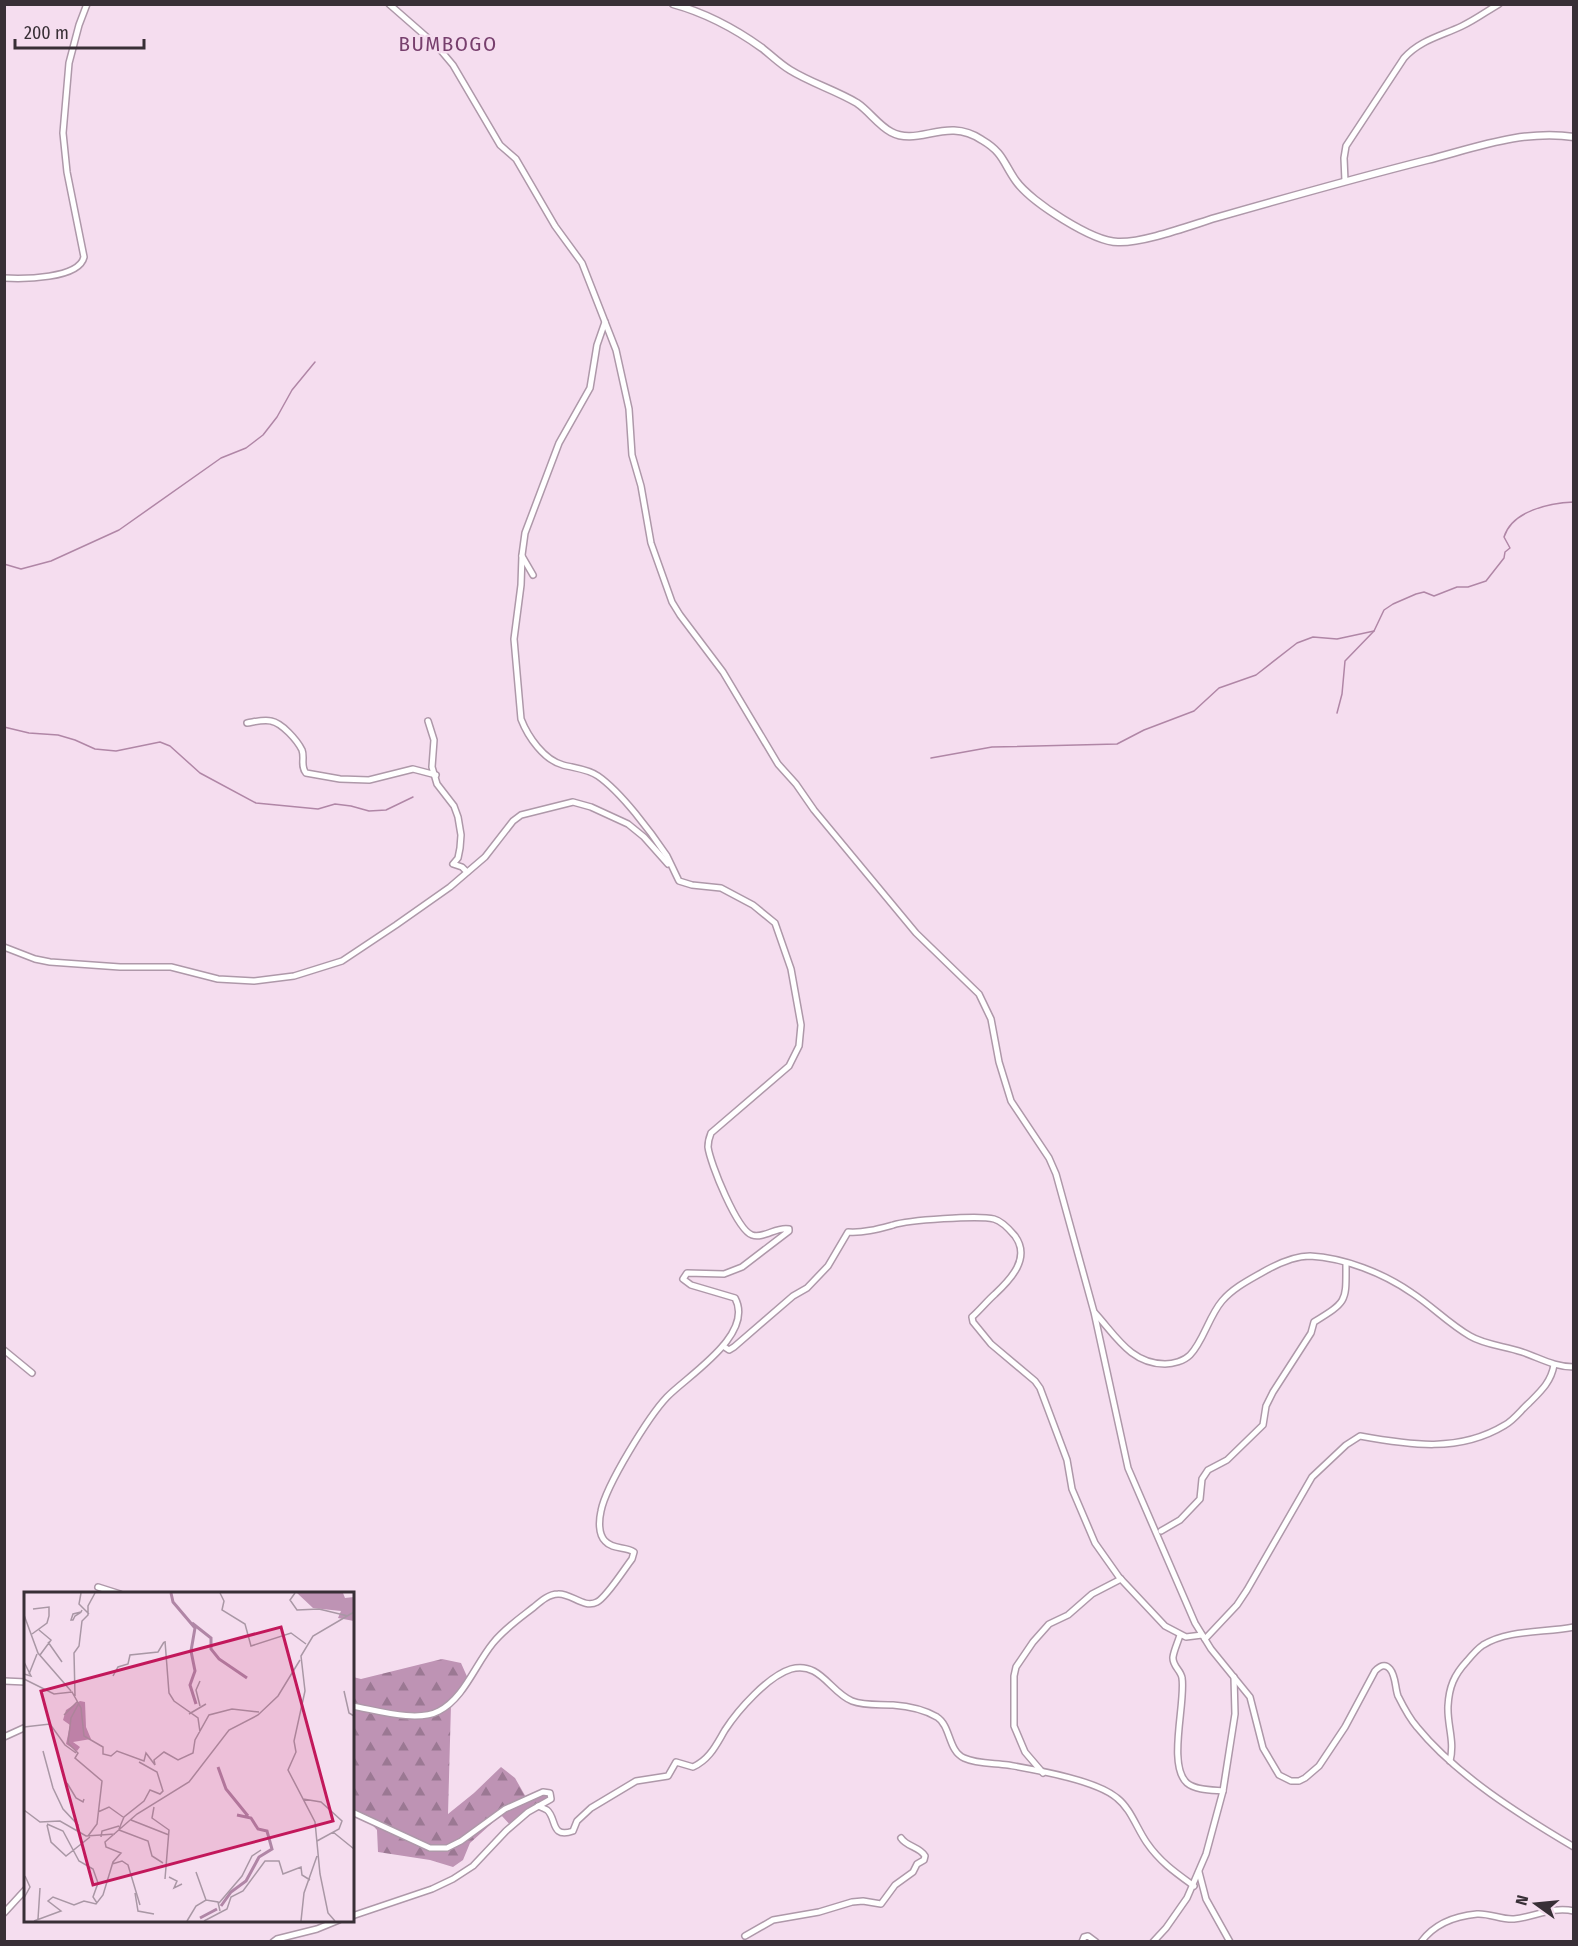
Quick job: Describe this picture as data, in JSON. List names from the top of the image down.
{
  "districts": ["BUMBOGO"],
  "scale_bar": "200 m",
  "north": "left"
}
